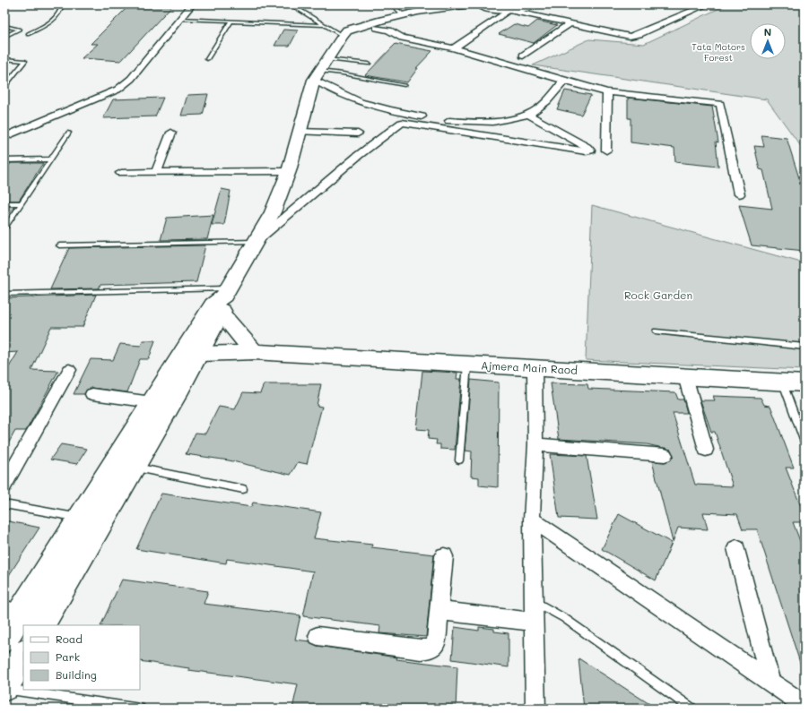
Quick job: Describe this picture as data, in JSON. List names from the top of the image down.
{
  "streets": {
    "street": ["Ajmera Main Raod"]
  },
  "parks": ["Tata Motors Forest", "Rock Garden"],
  "legend": ["Road", "Park", "Building"],
  "north": "top"
}
